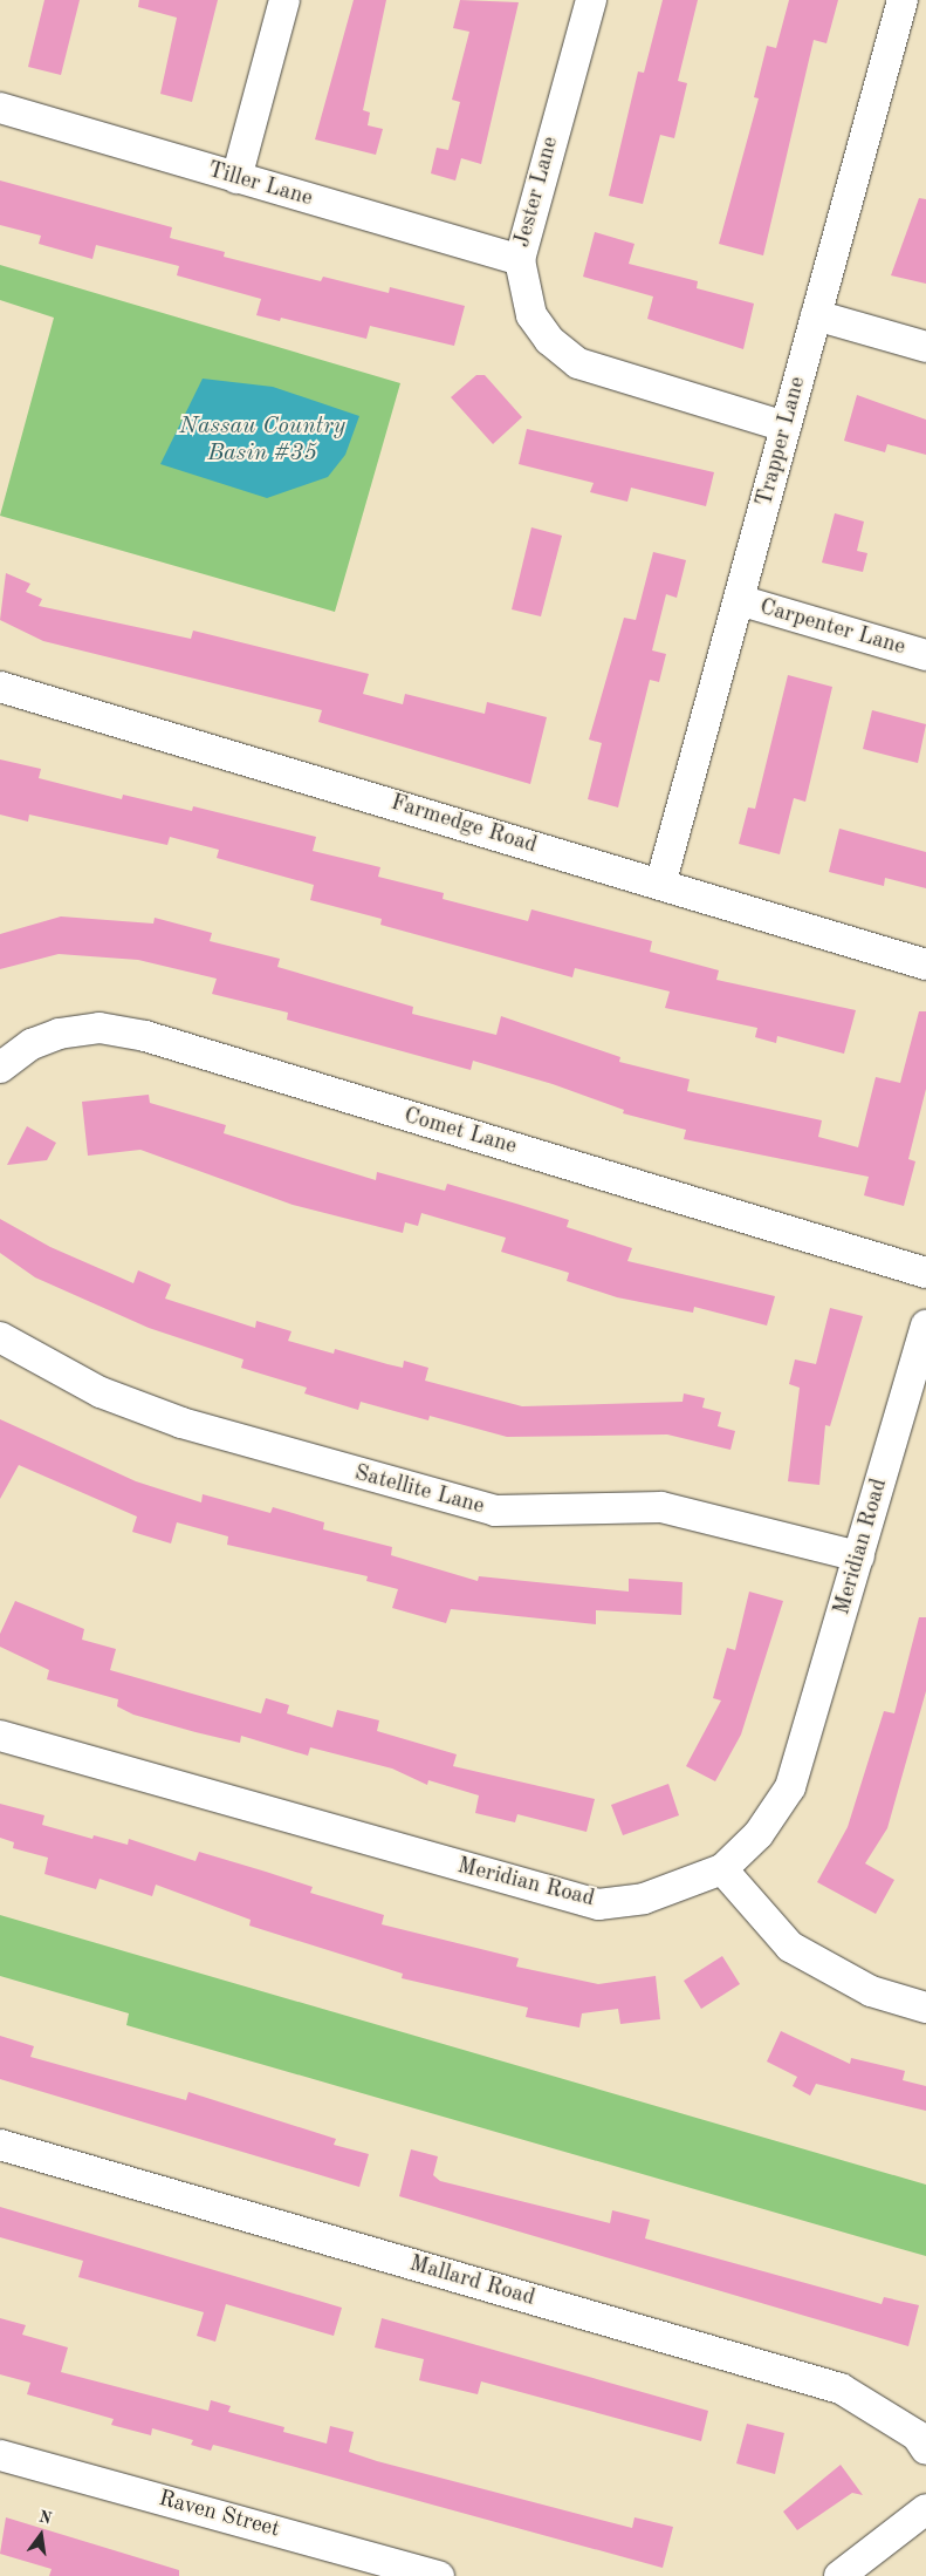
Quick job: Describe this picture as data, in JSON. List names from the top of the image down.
{
  "streets": {
    "street": [
      "Tiller Lane",
      "Jester Lane",
      "Trapper Lane",
      "Carpenter Lane",
      "Farmedge Road",
      "Comet Lane",
      "Satellite Lane",
      "Meridian Road",
      "Mallard Road",
      "Raven Street"
    ]
  },
  "crossings": [
    ["Tiller Lane", "Jester Lane"],
    ["Jester Lane", "Trapper Lane"],
    ["Trapper Lane", "Carpenter Lane"],
    ["Trapper Lane", "Farmedge Road"],
    ["Satellite Lane", "Meridian Road"]
  ],
  "water": ["Nassau Country Basin #35"],
  "north": "top"
}
